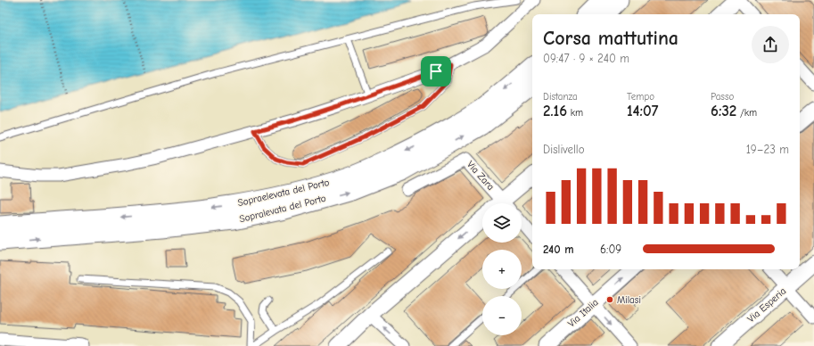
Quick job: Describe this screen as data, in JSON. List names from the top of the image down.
{
  "streets": {
    "main road": ["Sopraelevata del Porto", "Sopralevata del Porto"],
    "street": ["Via Zara", "Via Esperia", "Via Italia"]
  },
  "crossings": [
    ["Sopraelevata del Porto", "Sopralevata del Porto"]
  ],
  "one_way": ["Sopraelevata del Porto", "Sopralevata del Porto"],
  "places": ["Milasi"],
  "page": {
    "heading": ["Corsa mattutina", "09:47 · 9 × 240 m"],
    "stats": [
      ["Distanza", "2.16 km"],
      ["Tempo", "14:07"],
      ["Passo", "6:32 /km"]
    ],
    "chart": ["Dislivello", "19–23 m"],
    "map_buttons": ["+", "−"],
    "list": [
      {
        "name": "240 m",
        "note": "6:09"
      }
    ]
  }
}
